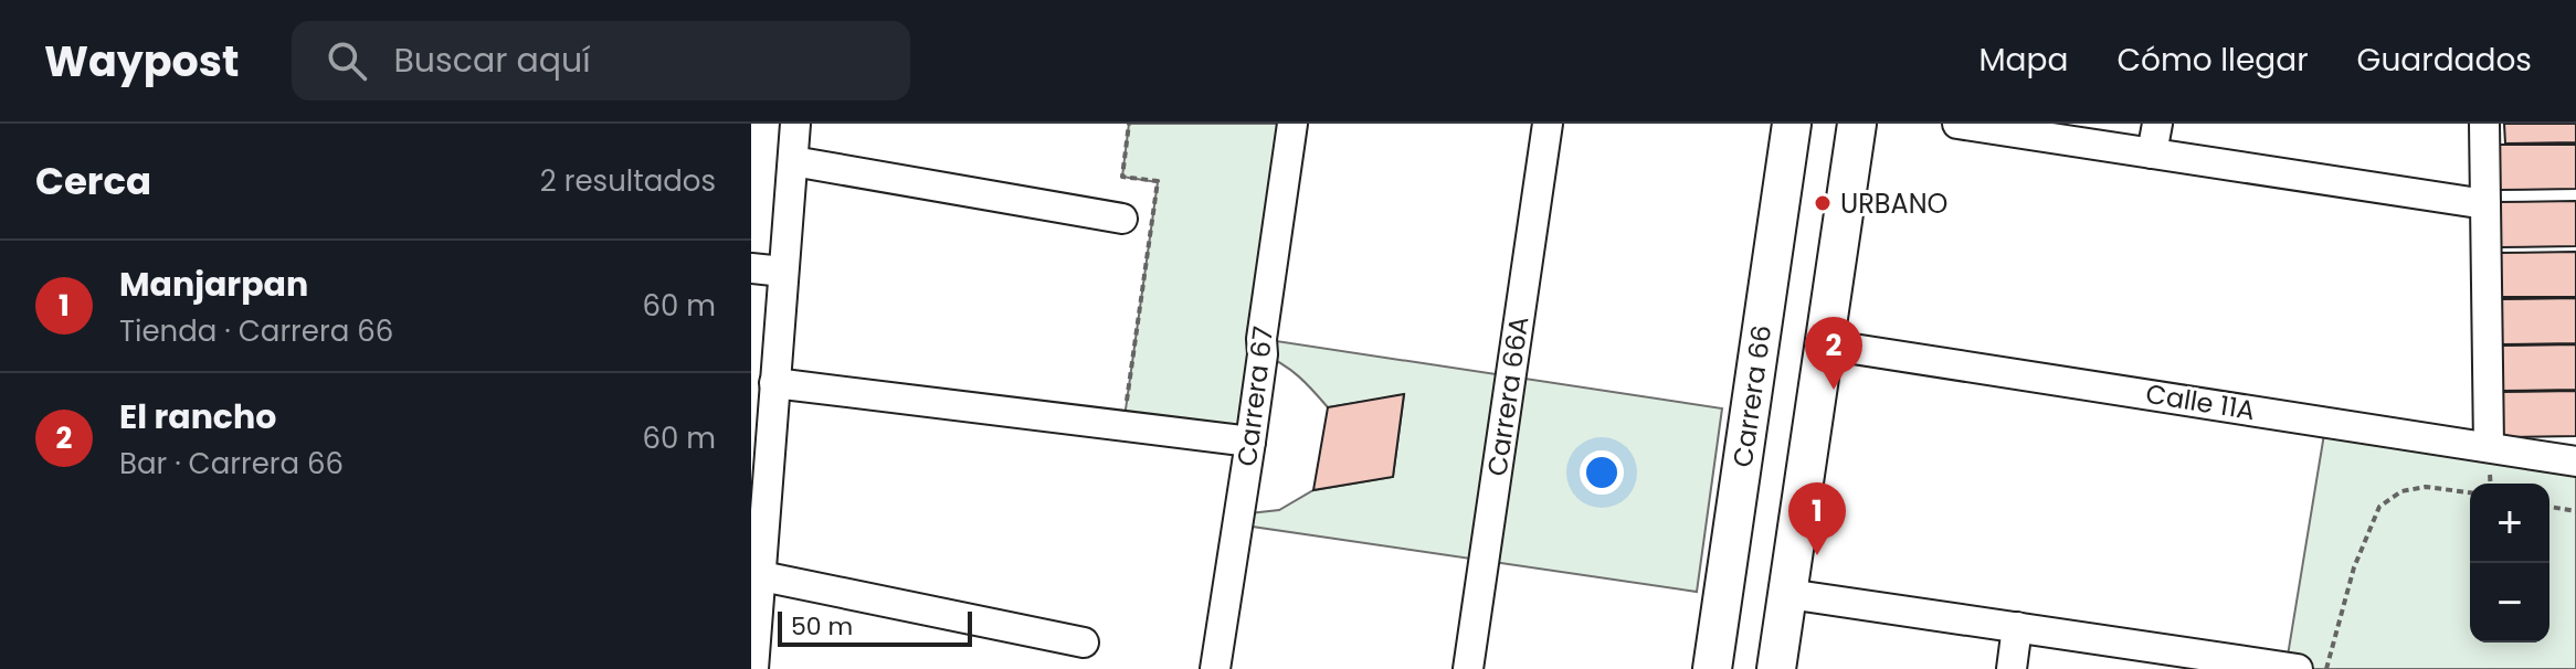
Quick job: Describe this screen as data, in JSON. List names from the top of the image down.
{
  "streets": {
    "main road": ["Carrera 66"],
    "street": ["Carrera 67", "Carrera 66A", "Calle 11A"]
  },
  "places": ["URBANO"],
  "scale_bar": "50 m",
  "page": {
    "header": "Waypost",
    "search": "Buscar aquí",
    "nav": ["Mapa", "Cómo llegar", "Guardados"],
    "heading": ["Cerca", "2 resultados"],
    "list": [
      {
        "mark": "1",
        "name": "Manjarpan",
        "note": "Tienda · Carrera 66",
        "value": "60 m"
      },
      {
        "mark": "2",
        "name": "El rancho",
        "note": "Bar · Carrera 66",
        "value": "60 m"
      }
    ],
    "pins": ["2", "1"],
    "map_buttons": ["+", "−"],
    "scale": "50 m"
  }
}
